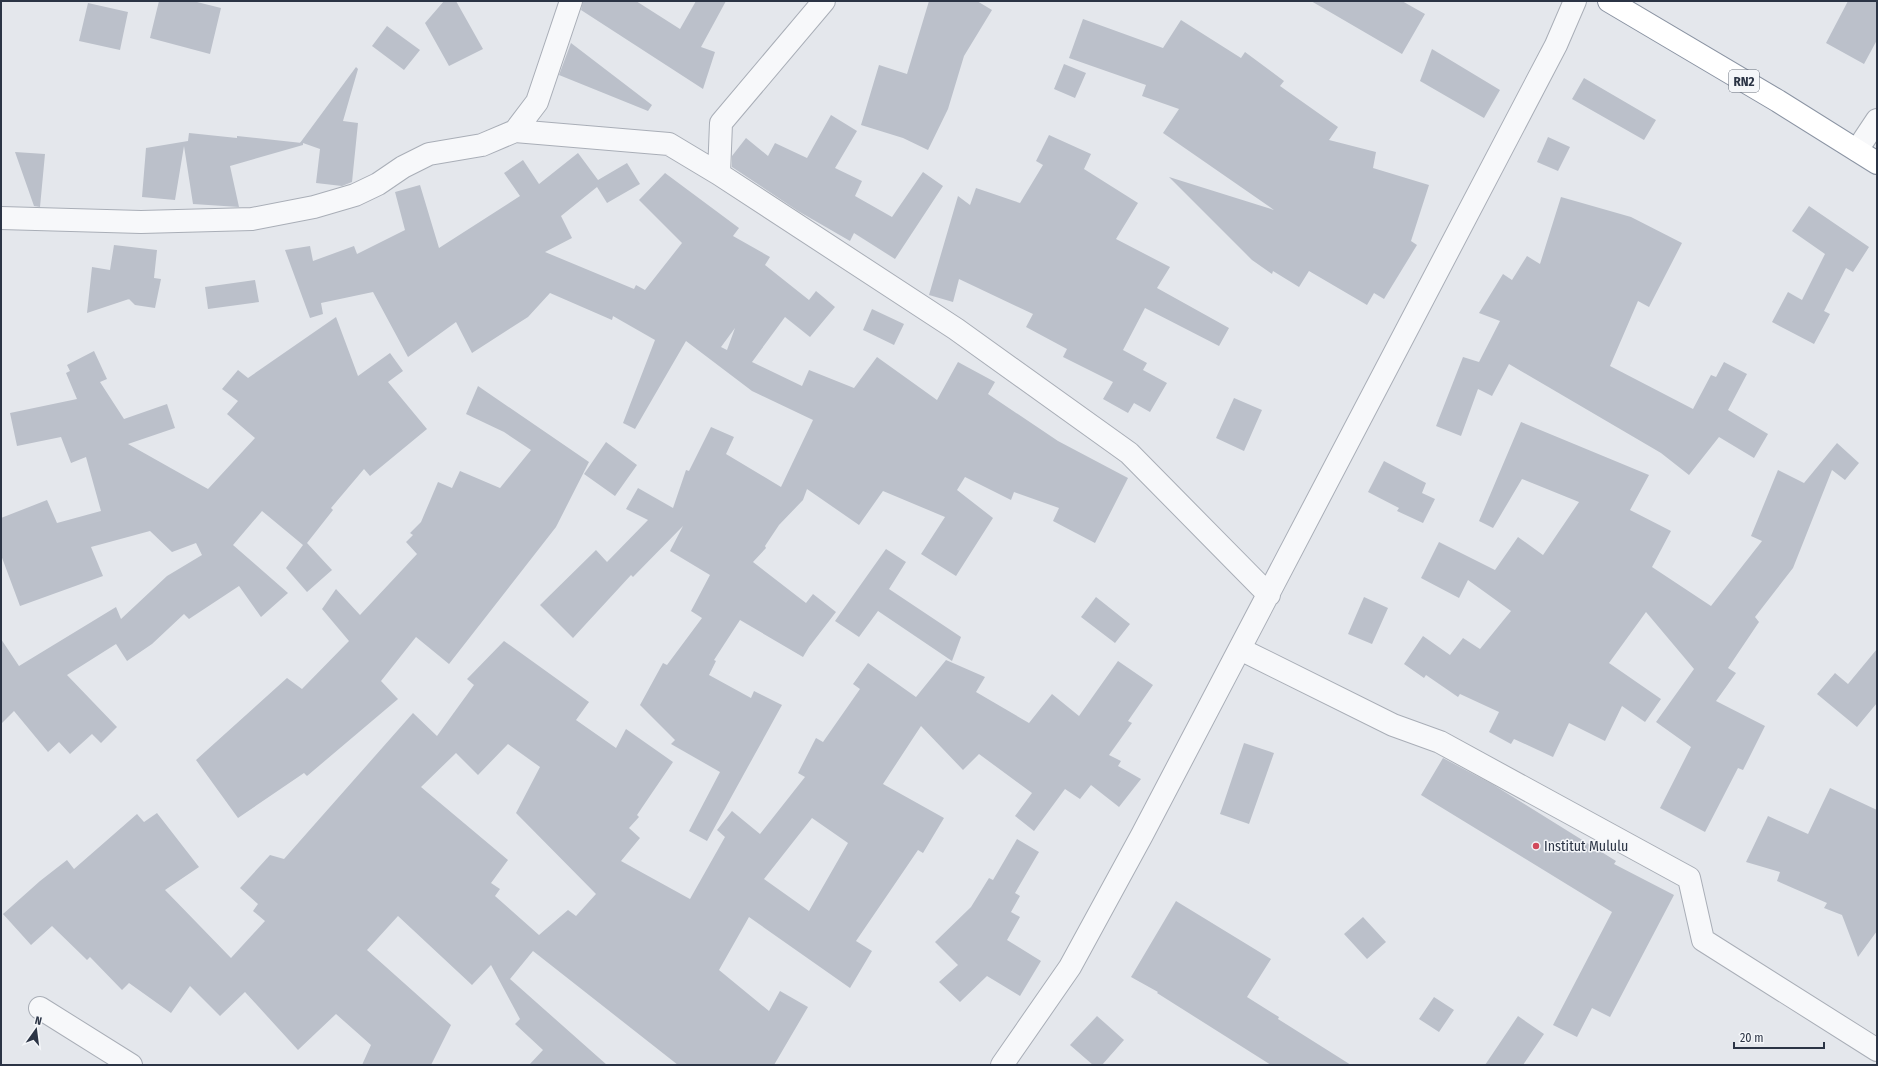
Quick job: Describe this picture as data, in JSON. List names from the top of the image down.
{
  "streets": {
    "highway": ["RN2"]
  },
  "places": ["Institut Mululu"],
  "scale_bar": "20 m",
  "north": "top"
}
